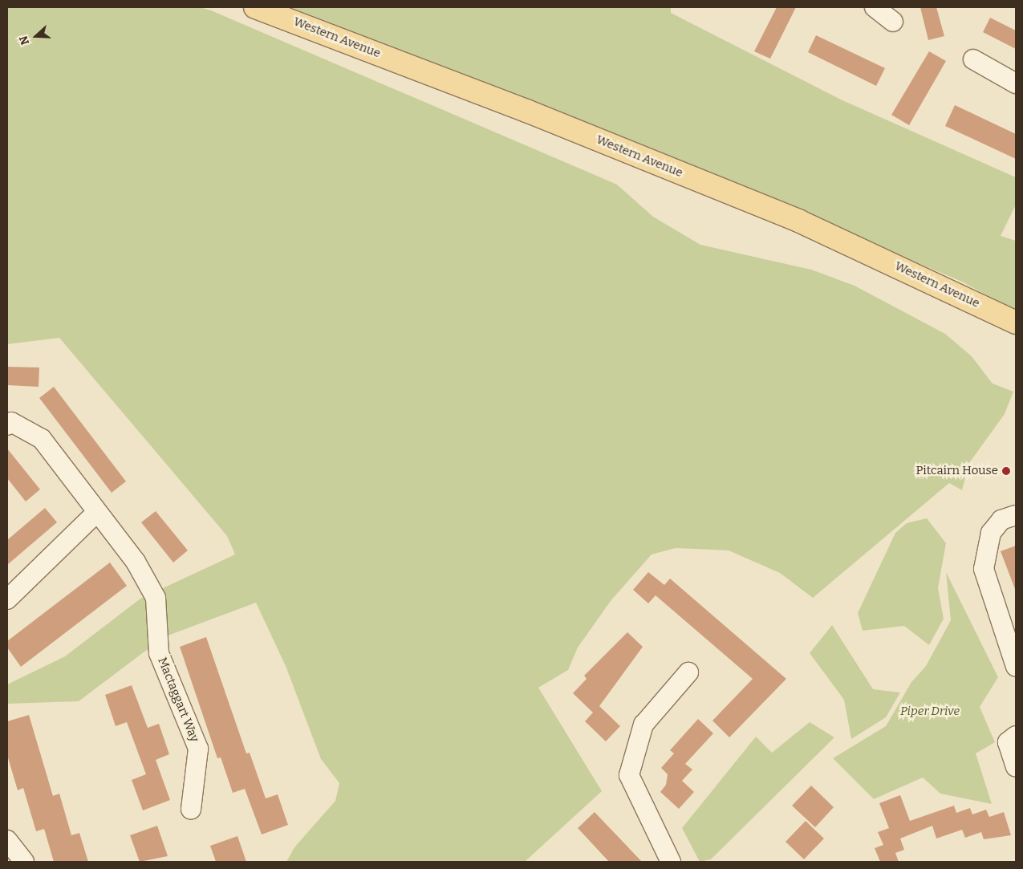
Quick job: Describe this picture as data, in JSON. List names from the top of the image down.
{
  "streets": {
    "main road": ["Western Avenue"],
    "street": ["Mactaggart Way"]
  },
  "parks": ["Piper Drive"],
  "places": ["Pitcairn House"],
  "north": "left"
}
